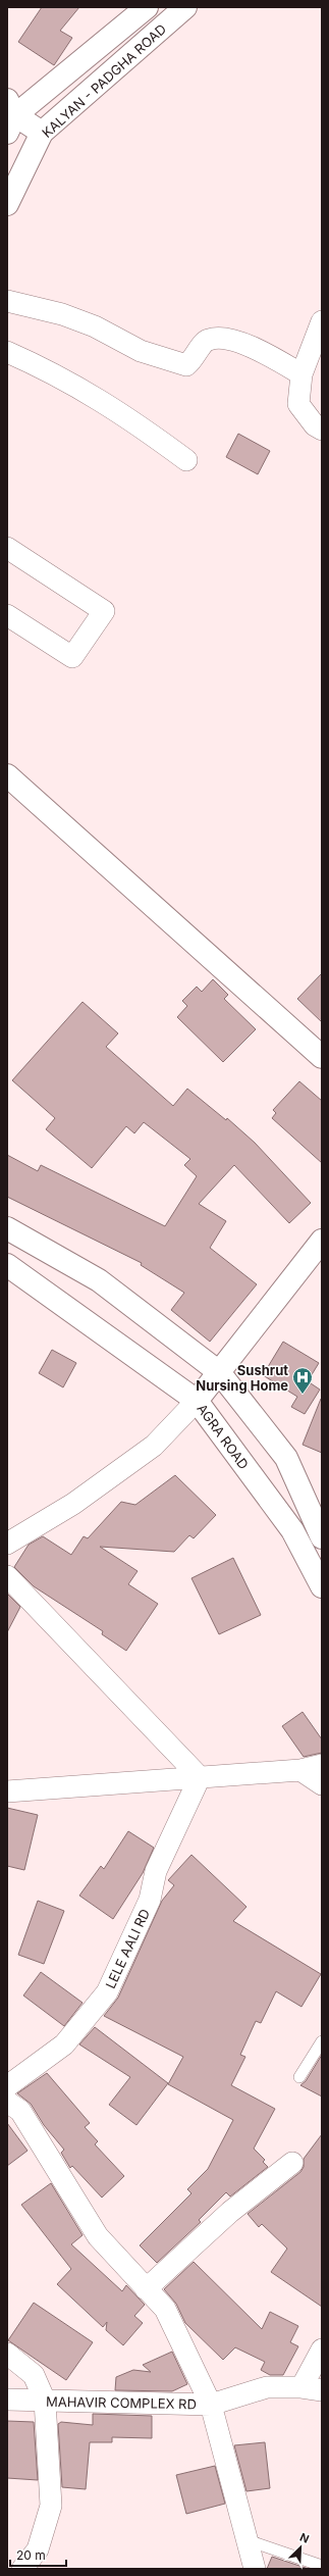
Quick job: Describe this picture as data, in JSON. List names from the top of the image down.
{
  "streets": {
    "main road": ["KALYAN - PADGHA ROAD", "AGRA ROAD"],
    "street": ["LELE AALI RD", "MAHAVIR COMPLEX RD"]
  },
  "places": {
    "hospital": ["Sushrut Nursing Home"]
  },
  "scale_bar": "20 m",
  "north": "top right"
}
